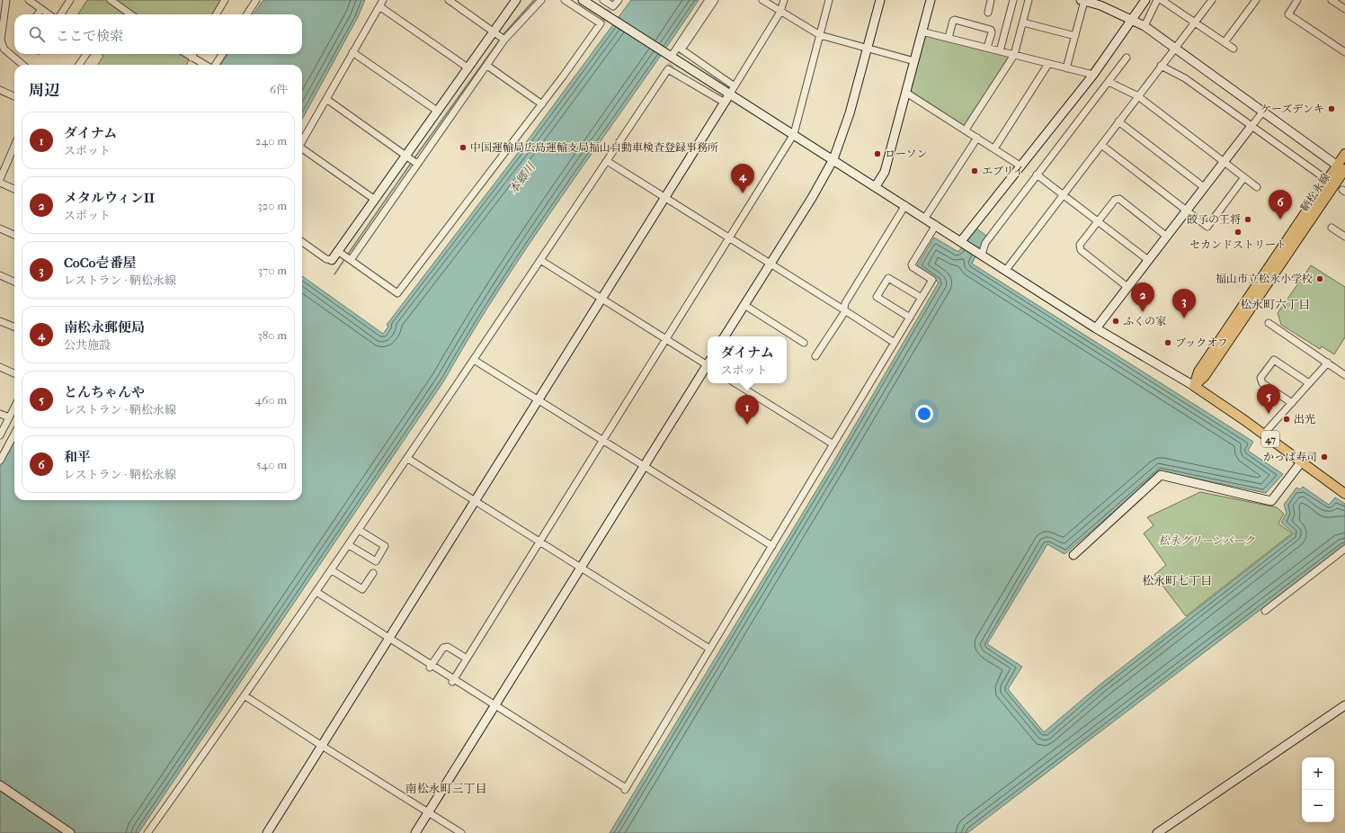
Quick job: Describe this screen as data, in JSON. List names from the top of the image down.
{
  "streets": {
    "main road": ["鞆松永線", "47"]
  },
  "crossings": [
    ["鞆松永線", "47"]
  ],
  "districts": ["松永町六丁目", "松永町七丁目", "南松永町三丁目"],
  "water": ["本郷川"],
  "parks": ["松永グリーンパーク"],
  "places": [
    "ケーズデンキ",
    "中国運輸局広島運輸支局福山自動車検査登録事務所",
    "ローソン",
    "エブリイ",
    "餃子の王将",
    "セカンドストリート",
    "福山市立松永小学校",
    "ふくの家",
    "ブックオフ",
    "出光",
    "かっぱ寿司"
  ],
  "page": {
    "search": "ここで検索",
    "heading": ["周辺", "6件"],
    "list": [
      {
        "mark": "1",
        "name": "ダイナム",
        "note": "スポット",
        "value": "240 m"
      },
      {
        "mark": "2",
        "name": "メタルウィンII",
        "note": "スポット",
        "value": "320 m"
      },
      {
        "mark": "3",
        "name": "CoCo壱番屋",
        "note": "レストラン · 鞆松永線",
        "value": "370 m"
      },
      {
        "mark": "4",
        "name": "南松永郵便局",
        "note": "公共施設",
        "value": "380 m"
      },
      {
        "mark": "5",
        "name": "とんちゃんや",
        "note": "レストラン · 鞆松永線",
        "value": "460 m"
      },
      {
        "mark": "6",
        "name": "和平",
        "note": "レストラン · 鞆松永線",
        "value": "540 m"
      }
    ],
    "pins": [
      "4",
      "6",
      "2",
      "3",
      "5",
      "1"
    ],
    "popup": ["ダイナム", "スポット"],
    "map_buttons": ["+", "−"]
  }
}
